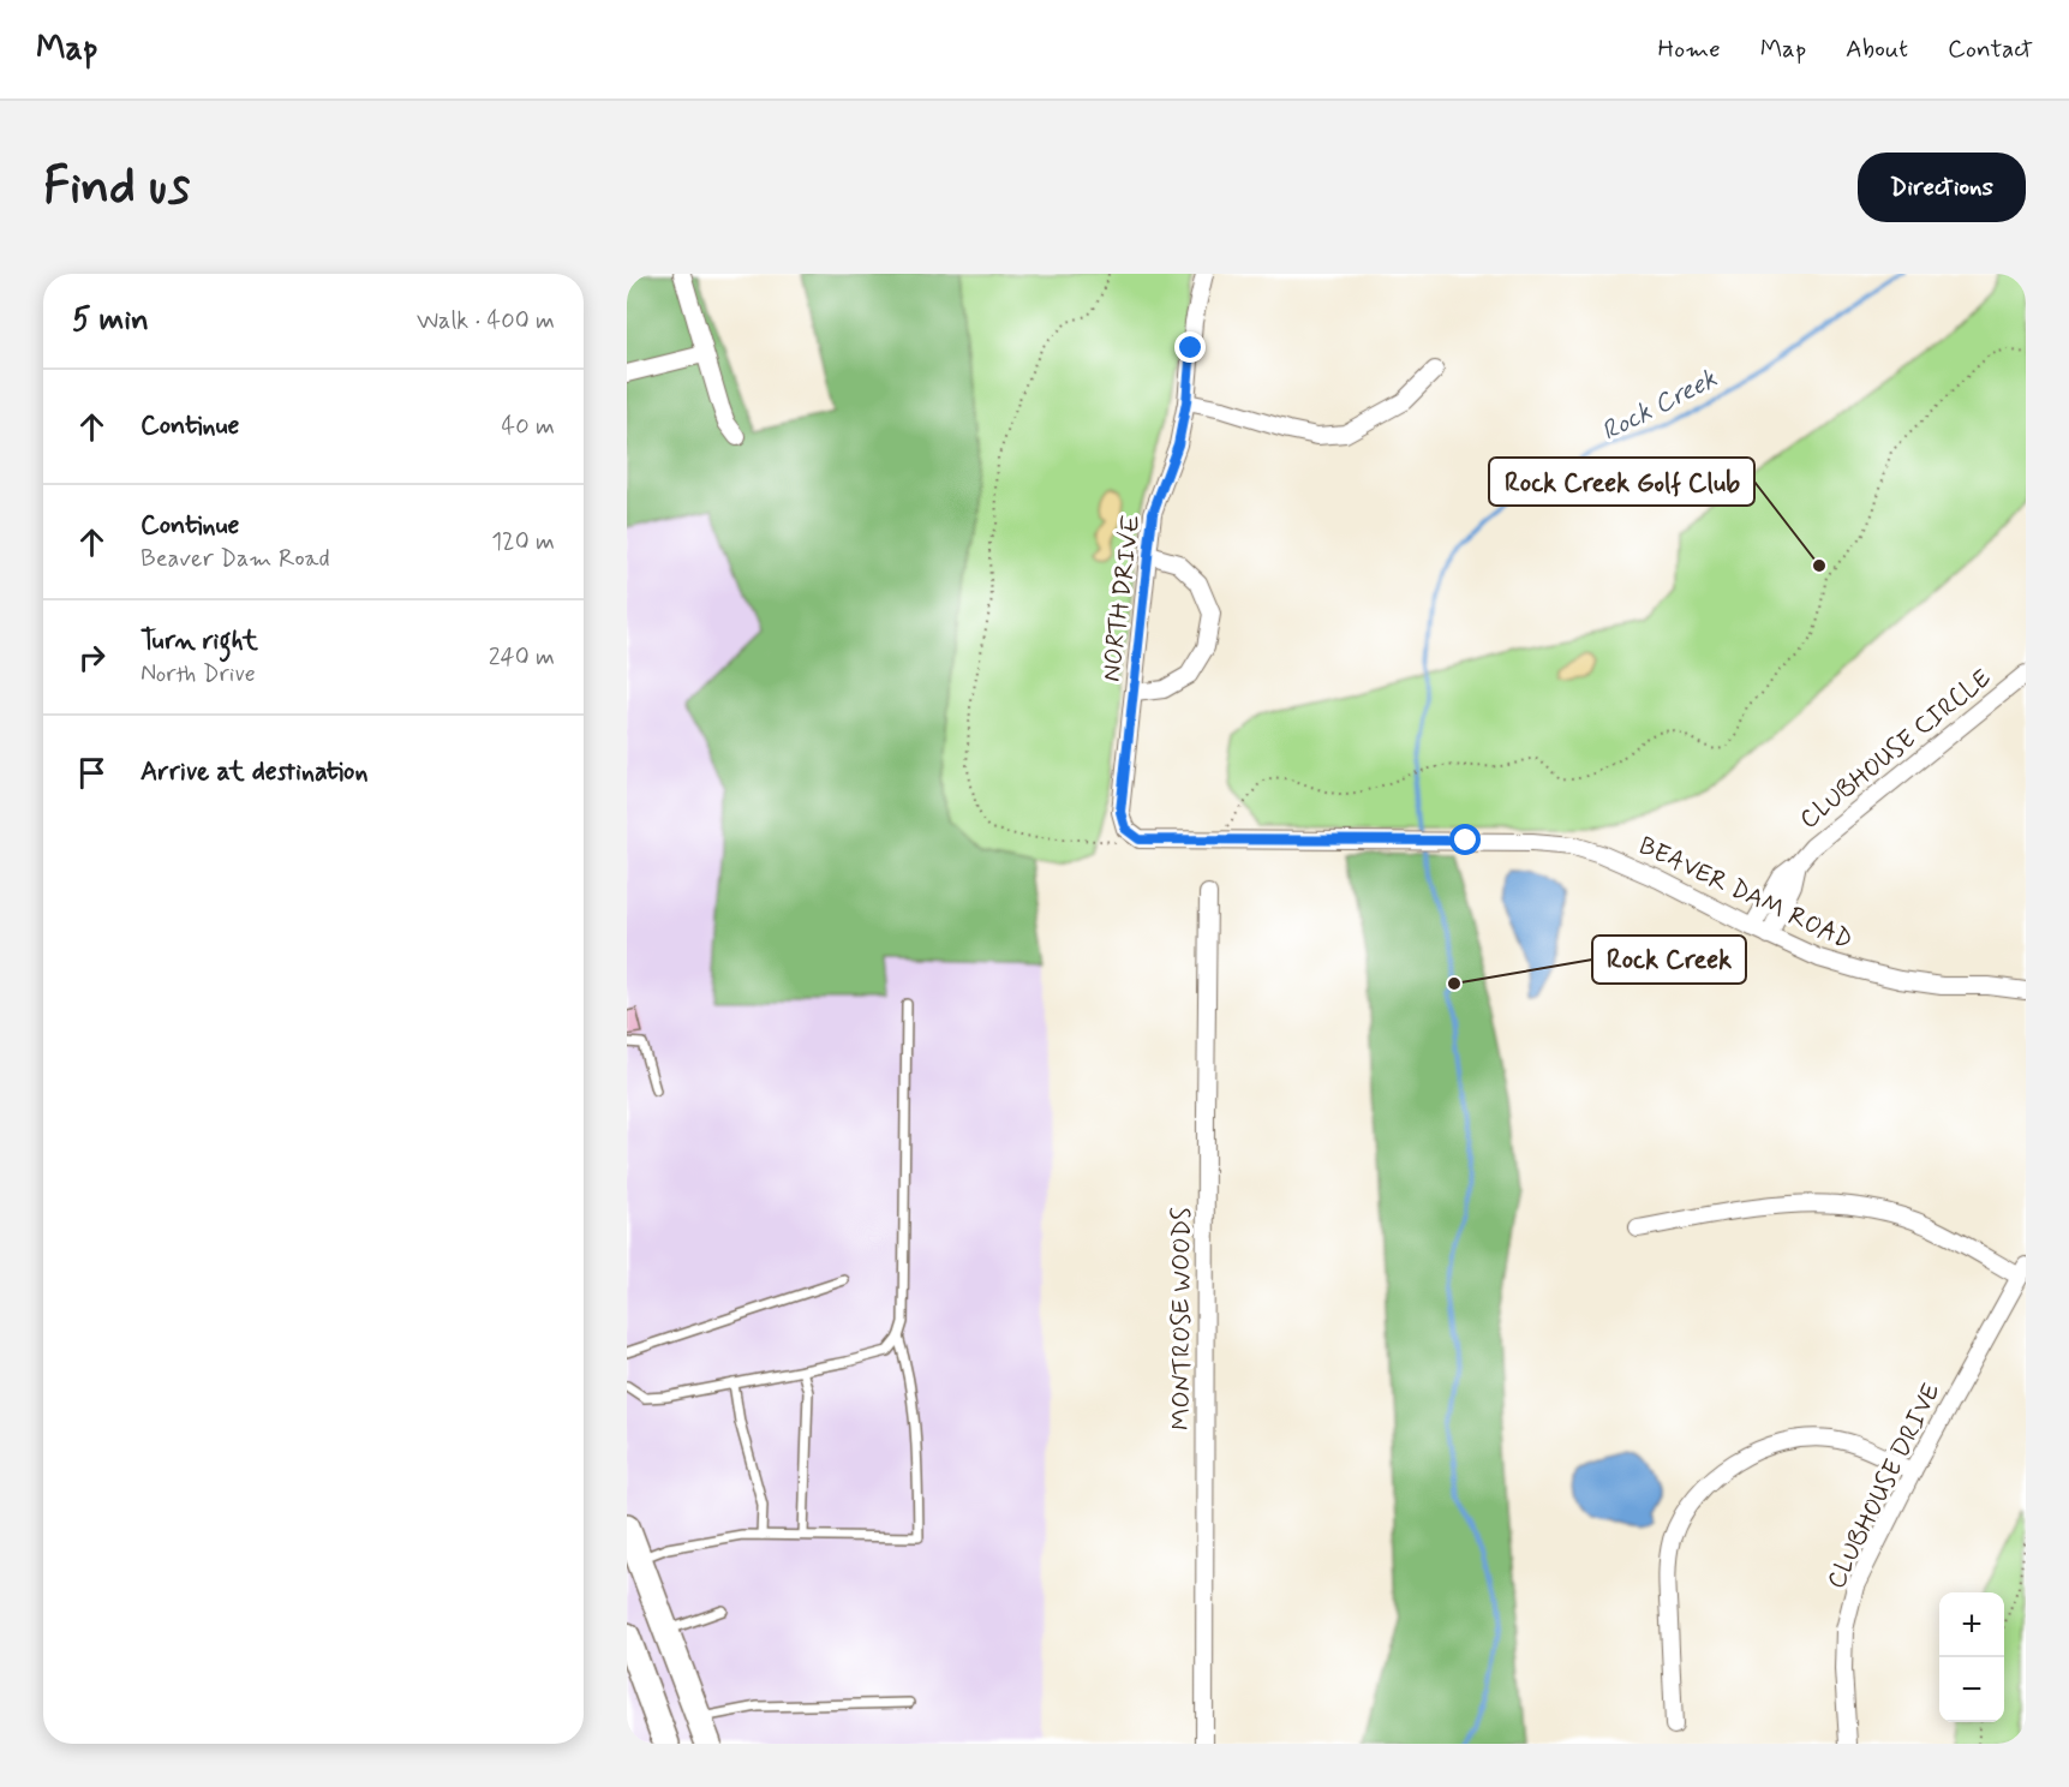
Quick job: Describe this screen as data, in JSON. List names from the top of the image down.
{
  "streets": {
    "street": [
      "NORTH DRIVE",
      "CLUBHOUSE CIRCLE",
      "BEAVER DAM ROAD",
      "MONTROSE WOODS",
      "CLUBHOUSE DRIVE"
    ]
  },
  "crossings": [
    ["NORTH DRIVE", "BEAVER DAM ROAD"],
    ["CLUBHOUSE CIRCLE", "BEAVER DAM ROAD"]
  ],
  "water": ["Rock Creek"],
  "places": ["Rock Creek Golf Club", "Rock Creek"],
  "page": {
    "header": "Map",
    "nav": [
      "Home",
      "Map",
      "About",
      "Contact"
    ],
    "buttons": "Directions",
    "title": "Find us",
    "heading": ["5 min", "Walk · 400 m"],
    "list": [
      ["Continue", "40 m"],
      ["Continue", "Beaver Dam Road", "120 m"],
      ["Turn right", "North Drive", "240 m"],
      "Arrive at destination"
    ],
    "map_buttons": ["+", "−"]
  }
}
